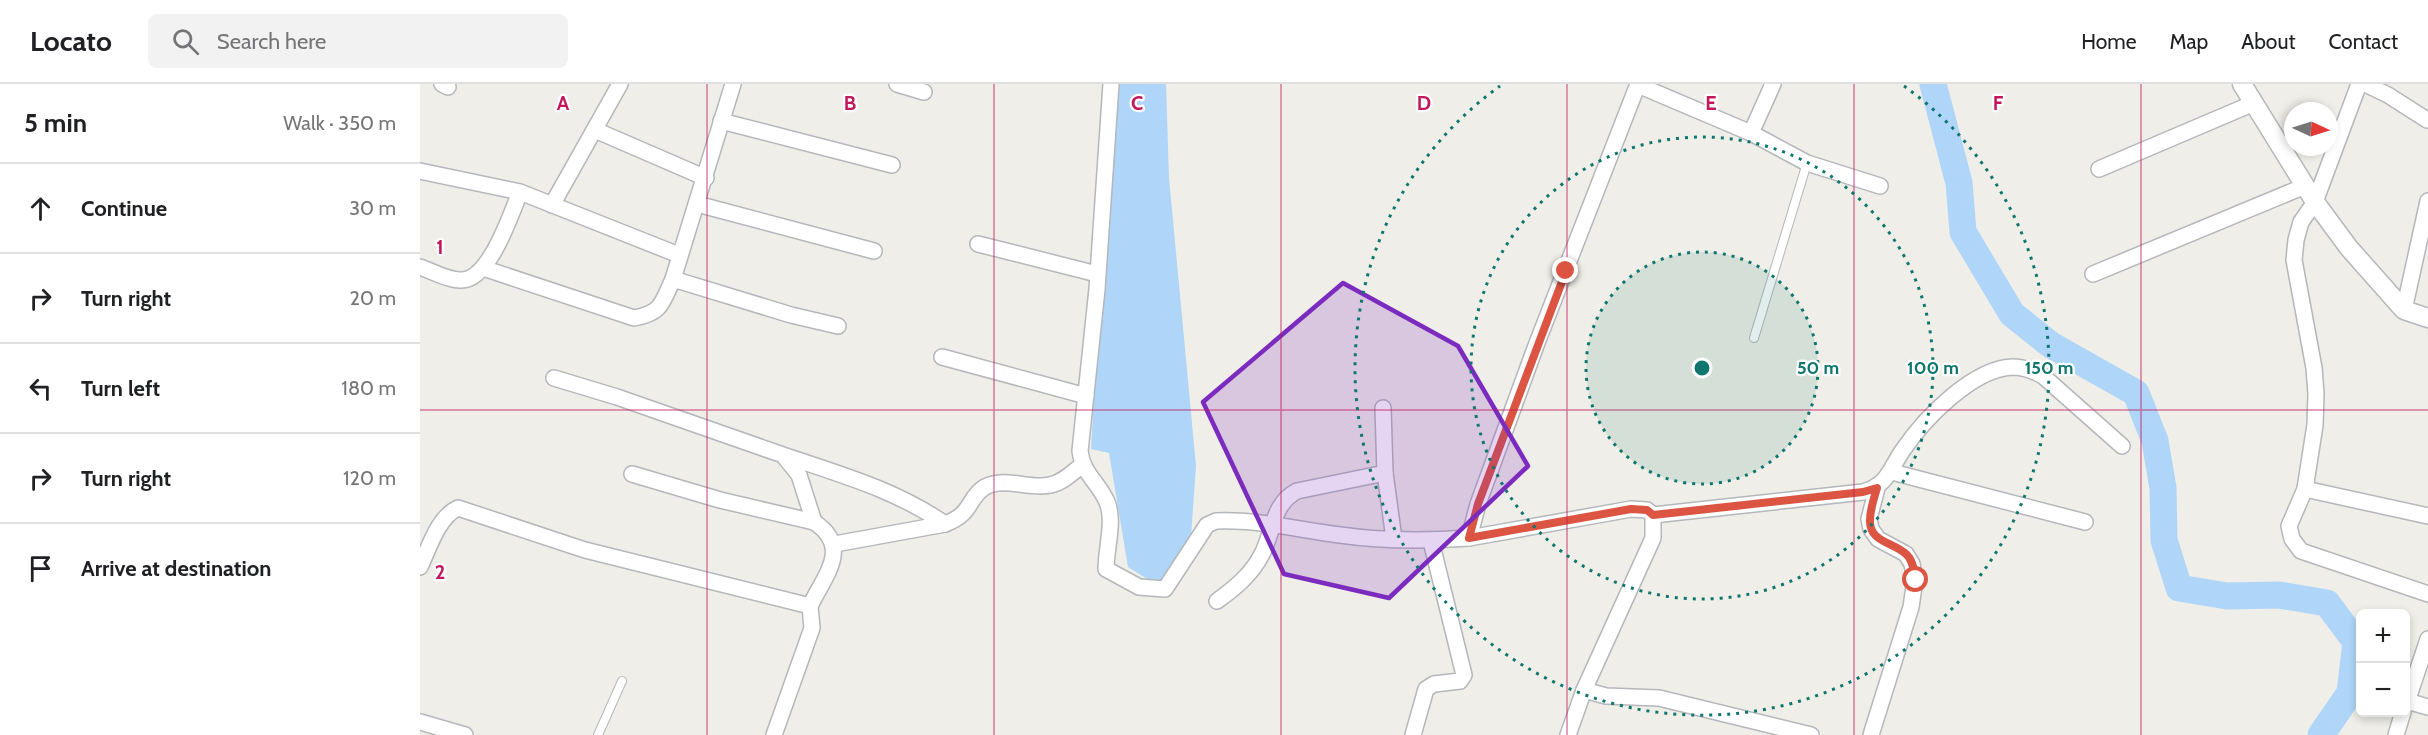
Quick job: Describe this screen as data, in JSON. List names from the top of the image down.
{
  "north": "right",
  "page": {
    "header": "Locato",
    "search": "Search here",
    "nav": [
      "Home",
      "Map",
      "About",
      "Contact"
    ],
    "heading": ["5 min", "Walk · 350 m"],
    "list": [
      ["Continue", "30 m"],
      ["Turn right", "20 m"],
      ["Turn left", "180 m"],
      ["Turn right", "120 m"],
      "Arrive at destination"
    ],
    "map_buttons": ["+", "−"]
  },
  "grid": {
    "columns": [
      "A",
      "B",
      "C",
      "D",
      "E",
      "F"
    ],
    "rows": ["1", "2"]
  },
  "rings": ["50 m", "100 m", "150 m"]
}
